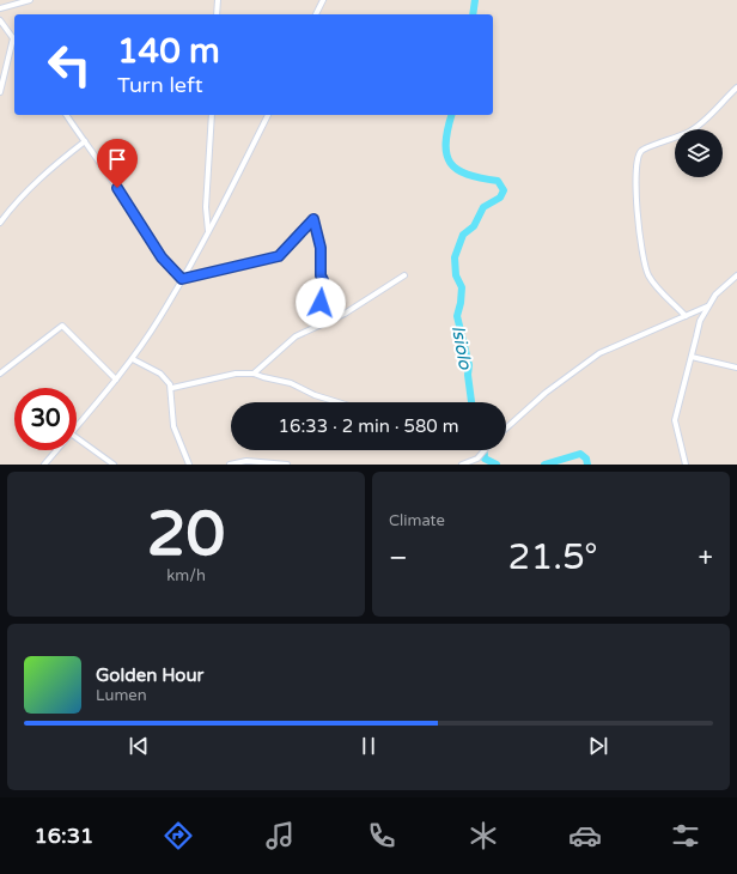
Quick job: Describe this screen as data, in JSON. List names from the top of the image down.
{
  "water": ["Isiolo"],
  "page": {
    "turn": ["140 m", "Turn left"],
    "limit": "30",
    "trip": "16:33 · 2 min · 580 m",
    "tile": [
      ["20", "km/h"],
      "Climate"
    ],
    "heat": ["−", "21.5°", "+"],
    "song": ["Golden Hour", "Lumen"],
    "tabs": "16:31"
  }
}
